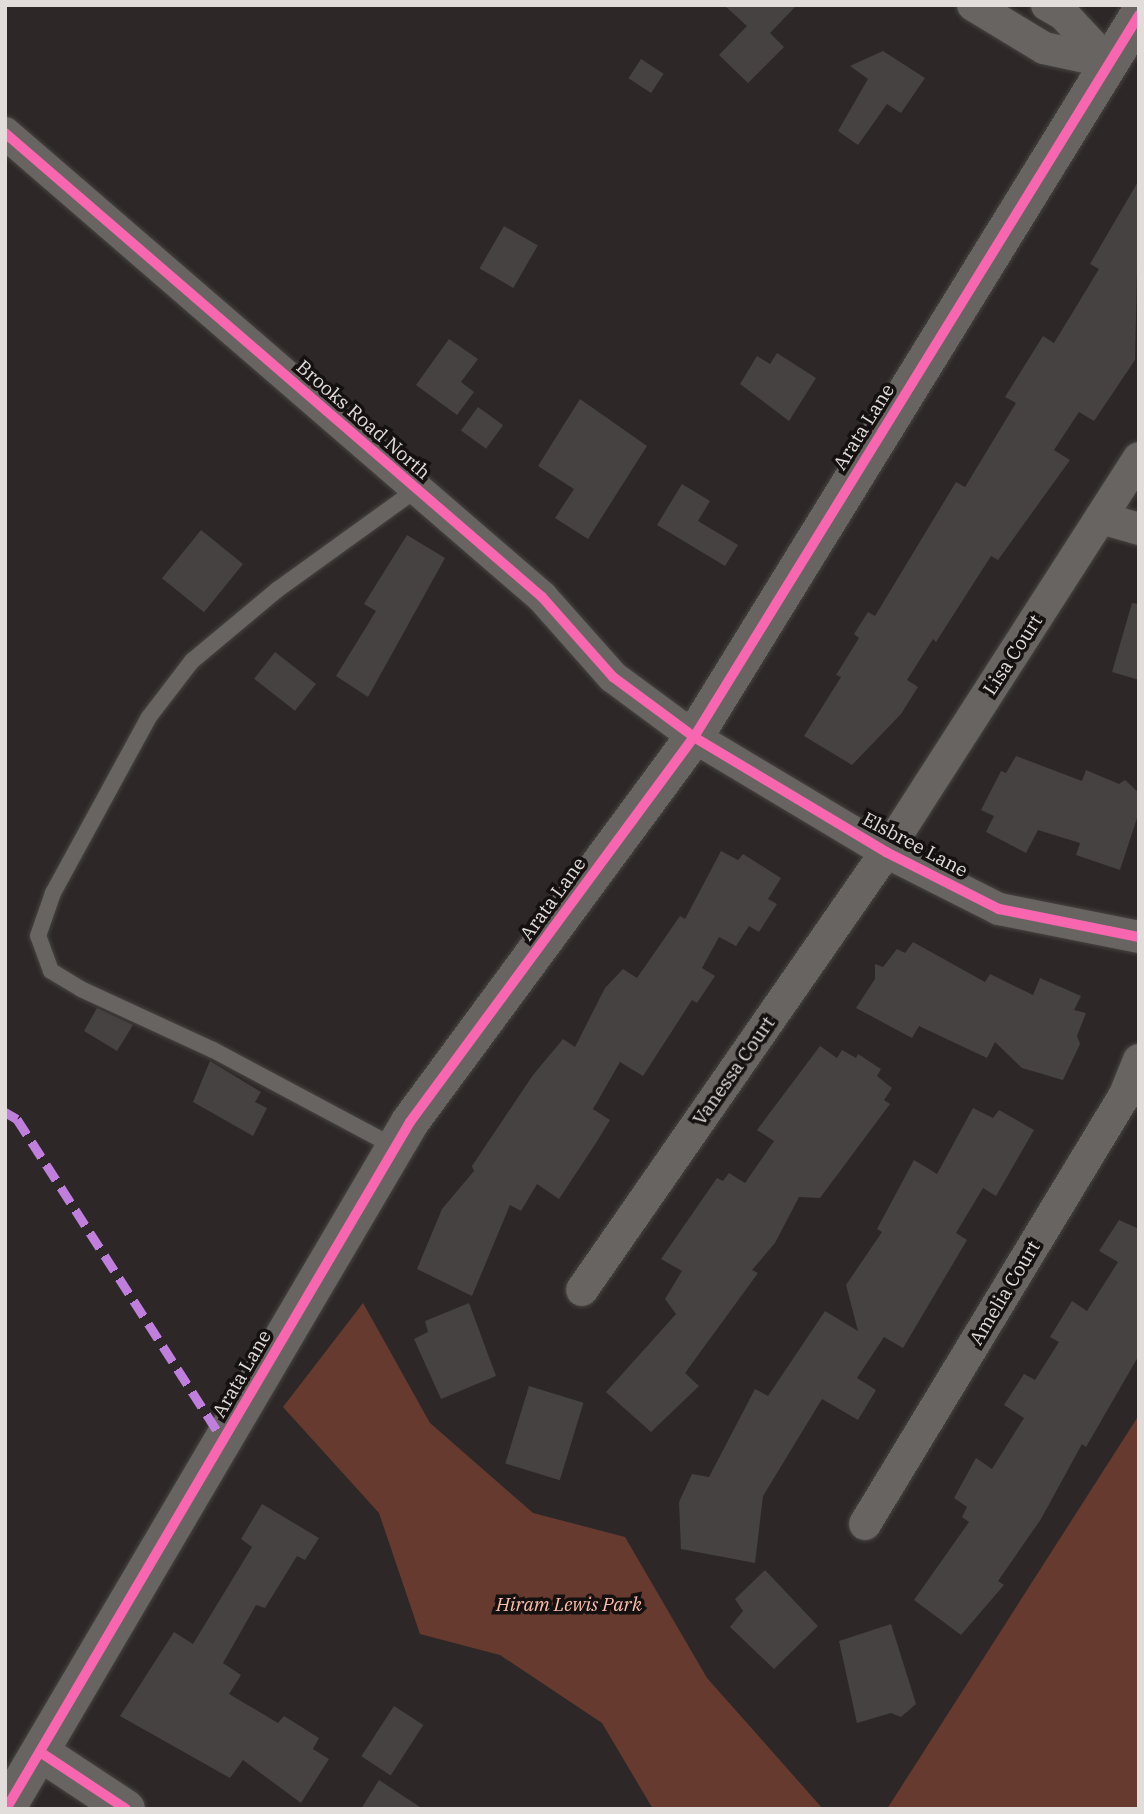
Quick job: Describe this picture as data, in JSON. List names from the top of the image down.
{
  "streets": {
    "street": [
      "Brooks Road North",
      "Arata Lane",
      "Lisa Court",
      "Elsbree Lane",
      "Vanessa Court",
      "Amelia Court"
    ]
  },
  "crossings": [
    ["Brooks Road North", "Arata Lane"],
    ["Brooks Road North", "Elsbree Lane"],
    ["Arata Lane", "Elsbree Lane"],
    ["Lisa Court", "Elsbree Lane"],
    ["Lisa Court", "Vanessa Court"],
    ["Elsbree Lane", "Vanessa Court"]
  ],
  "parks": ["Hiram Lewis Park"]
}
